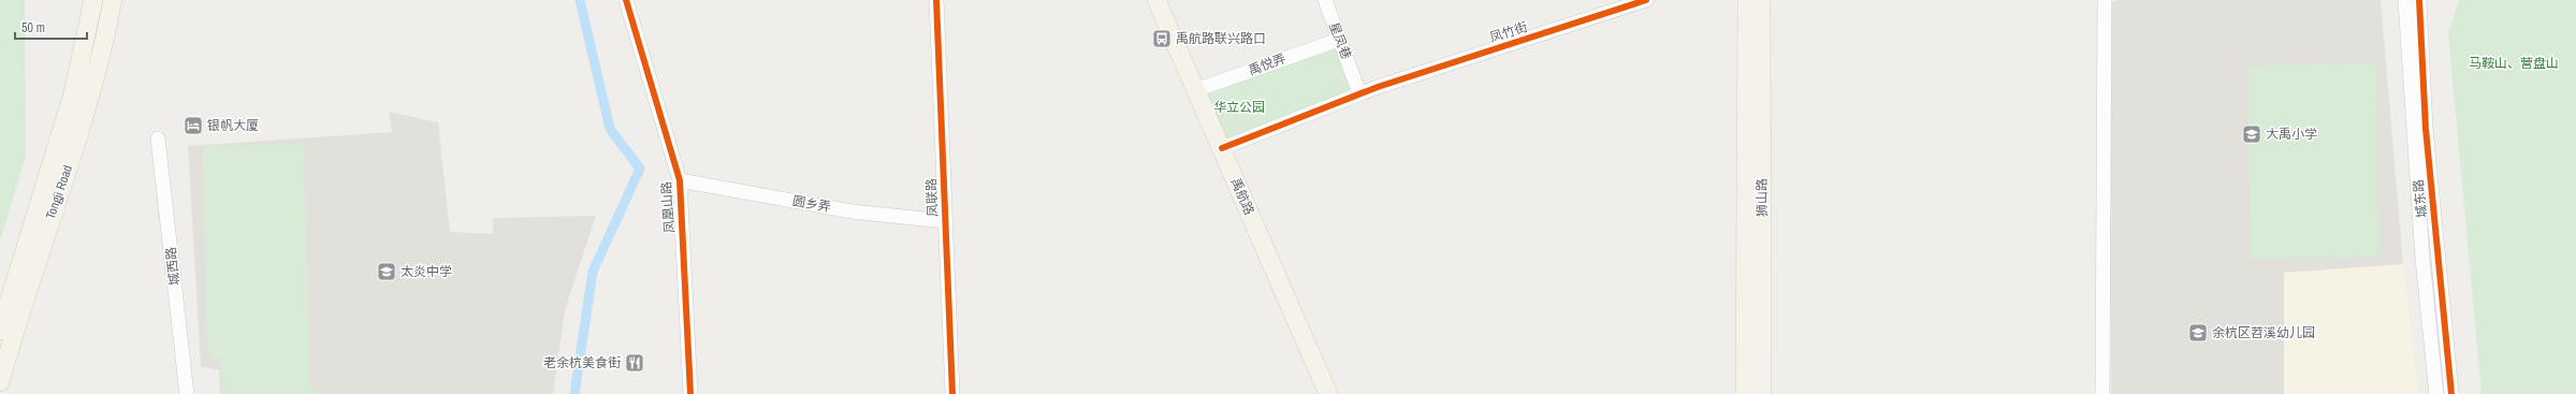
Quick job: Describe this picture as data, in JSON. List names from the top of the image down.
{
  "streets": {
    "main road": ["Tongji Road", "禹航路", "狮山路"],
    "street": [
      "凤竹街",
      "星凤巷",
      "禹悦弄",
      "凤联路",
      "城东路",
      "圆乡弄",
      "凤凰山路",
      "城西路"
    ]
  },
  "crossings": [
    ["凤竹街", "星凤巷"],
    ["凤竹街", "禹航路"],
    ["星凤巷", "禹悦弄"],
    ["禹悦弄", "禹航路"],
    ["凤联路", "圆乡弄"],
    ["圆乡弄", "凤凰山路"]
  ],
  "parks": ["马鞍山、营盘山", "华立公园"],
  "places": {
    "bus stop": ["禹航路联兴路口"],
    "hotel": ["银帆大厦"],
    "school or university": ["大禹小学", "太炎中学", "余杭区苕溪幼儿园"],
    "restaurant": ["老余杭美食街"]
  },
  "scale_bar": "50 m"
}
